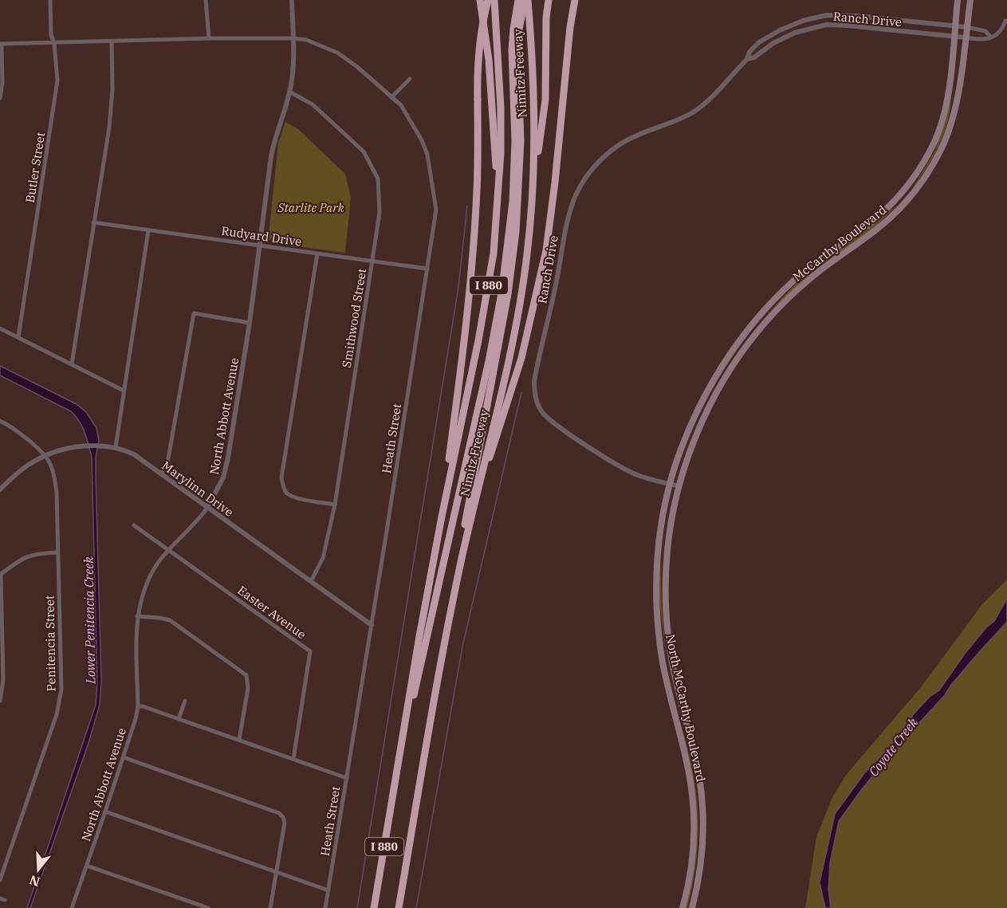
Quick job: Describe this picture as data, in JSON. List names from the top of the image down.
{
  "streets": {
    "highway": ["Nimitz Freeway", "I 880"],
    "main road": ["McCarthy Boulevard", "North McCarthy Boulevard"],
    "street": [
      "Ranch Drive",
      "Butler Street",
      "Rudyard Drive",
      "Smithwood Street",
      "North Abbott Avenue",
      "Heath Street",
      "Marylinn Drive",
      "Easter Avenue",
      "Penitencia Street"
    ]
  },
  "crossings": [
    ["Ranch Drive", "McCarthy Boulevard"],
    ["Ranch Drive", "North McCarthy Boulevard"],
    ["Butler Street", "Heath Street"],
    ["Rudyard Drive", "Smithwood Street"],
    ["Rudyard Drive", "North Abbott Avenue"],
    ["Rudyard Drive", "Heath Street"],
    ["McCarthy Boulevard", "North McCarthy Boulevard"],
    ["Smithwood Street", "North Abbott Avenue"],
    ["Smithwood Street", "Marylinn Drive"],
    ["North Abbott Avenue", "Heath Street"],
    ["North Abbott Avenue", "Marylinn Drive"],
    ["North Abbott Avenue", "Easter Avenue"],
    ["Heath Street", "Marylinn Drive"],
    ["Marylinn Drive", "Penitencia Street"]
  ],
  "water": ["Lower Penitencia Creek", "Coyote Creek"],
  "parks": ["Starlite Park"],
  "north": "bottom"
}
